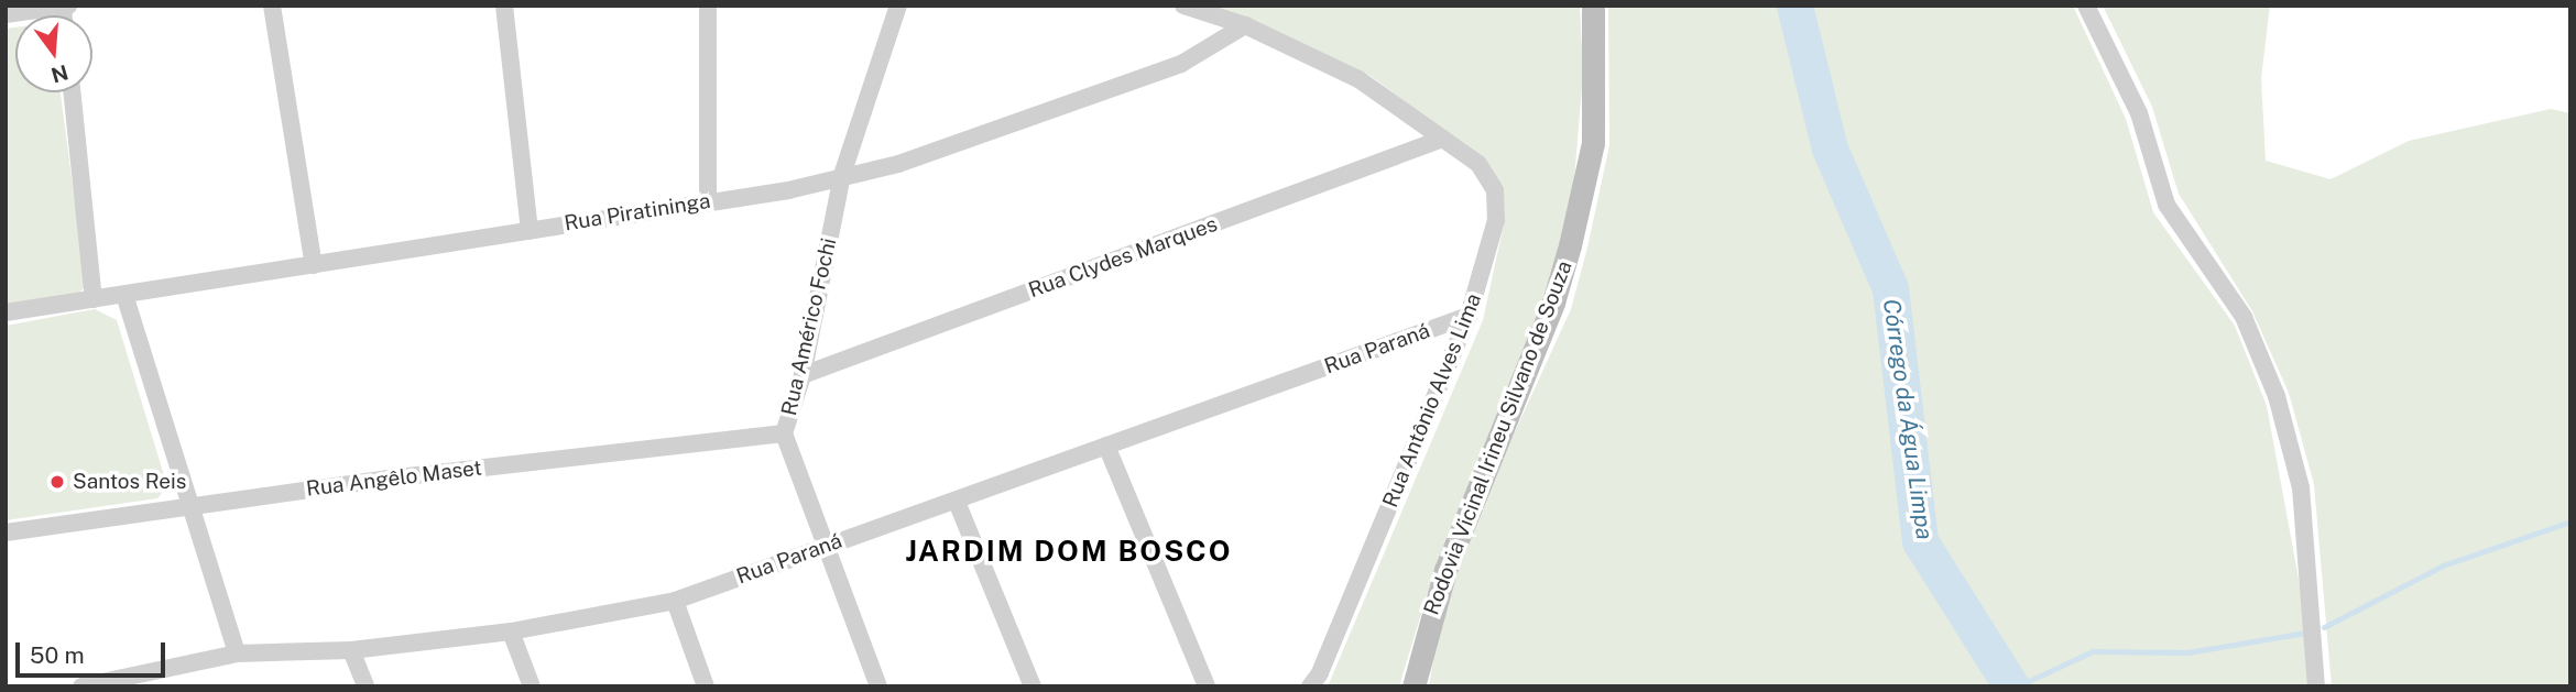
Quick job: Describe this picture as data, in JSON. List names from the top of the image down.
{
  "streets": {
    "main road": ["Rodovia Vicinal Irineu Silvano de Souza"],
    "street": [
      "Rua Piratininga",
      "Rua Clydes Marques",
      "Rua Américo Fochi",
      "Rua Paraná",
      "Rua Antônio Alves Lima",
      "Rua Angêlo Maset"
    ]
  },
  "crossings": [
    ["Rua Piratininga", "Rua Américo Fochi"],
    ["Rua Piratininga", "Rua Antônio Alves Lima"],
    ["Rua Clydes Marques", "Rua Américo Fochi"],
    ["Rua Clydes Marques", "Rua Antônio Alves Lima"],
    ["Rua Américo Fochi", "Rua Paraná"],
    ["Rua Américo Fochi", "Rua Angêlo Maset"],
    ["Rua Paraná", "Rua Antônio Alves Lima"]
  ],
  "districts": ["JARDIM DOM BOSCO"],
  "water": ["Córrego da Água Limpa"],
  "places": ["Santos Reis"],
  "scale_bar": "50 m",
  "north": "bottom"
}
